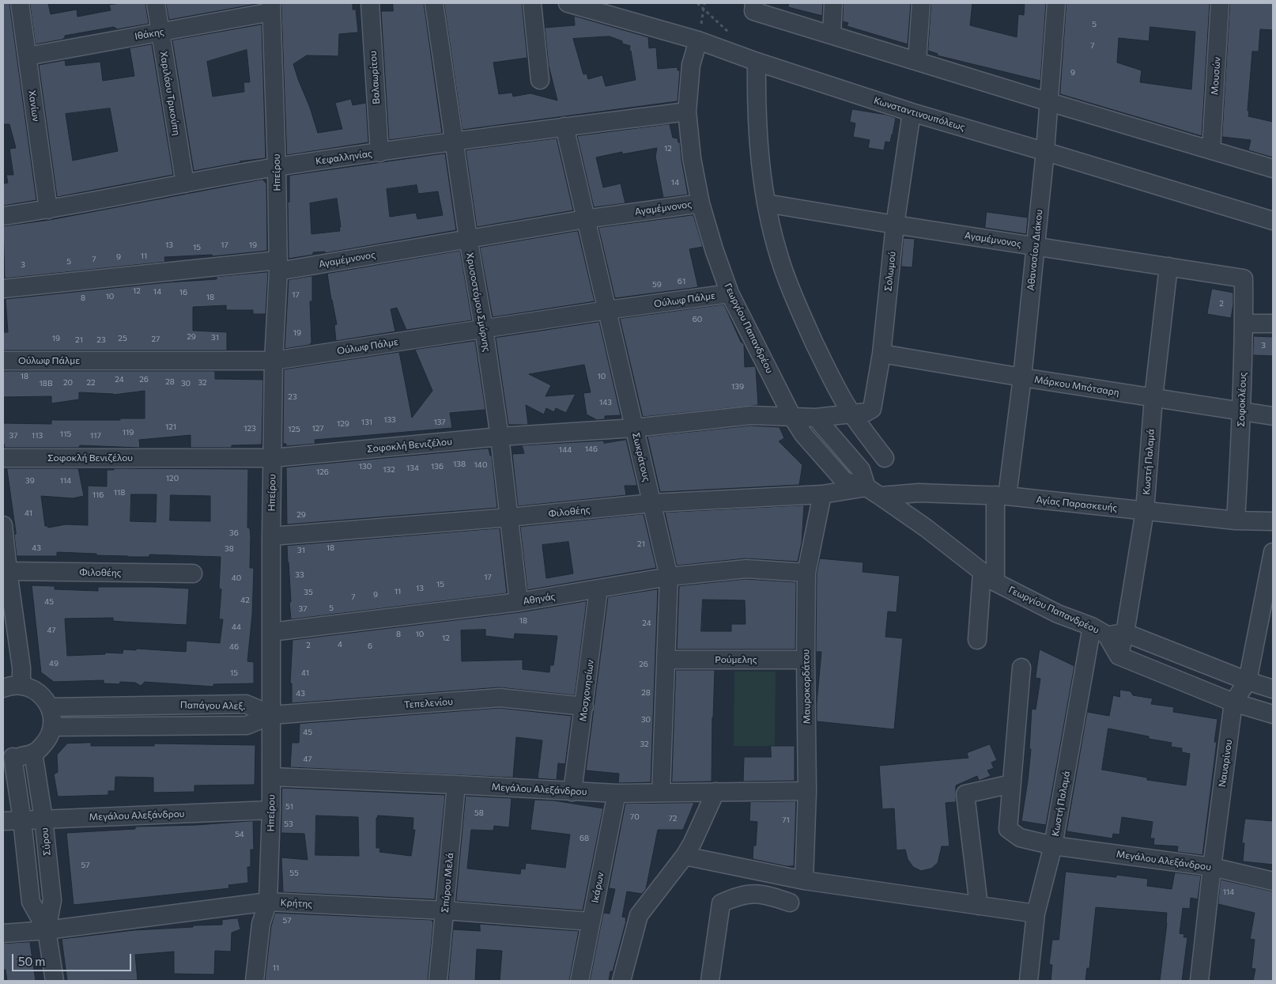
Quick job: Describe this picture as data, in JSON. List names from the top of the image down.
{
  "streets": {
    "street": [
      "Ιθάκης",
      "Μουσών",
      "Βαλαωρίτου",
      "Χαριλάου Τρικούπη",
      "Χανίων",
      "Κωνσταντινουπόλεως",
      "Κεφαλληνίας",
      "Ηπείρου",
      "Αγαμέμνονος",
      "Αθανασίου Διάκου",
      "Σολωμού",
      "Ούλωφ Πάλμε",
      "Χρυσοστόμου Σμύρνης",
      "Γεωργίου Παπανδρέου",
      "Μάρκου Μπότσαρη",
      "Σοφοκλέους",
      "Σοφοκλή Βενιζέλου",
      "Σωκράτους",
      "Κωστή Παλαμά",
      "Αγίας Παρασκευής",
      "Φιλοθέης",
      "Αθηνάς",
      "Ρούμελης",
      "Μαυροκορδάτου",
      "Μοσχονησίων",
      "Τεπελενίου",
      "Παπάγου Αλεξ.",
      "Ναυαρίνου",
      "Μεγάλου Αλεξάνδρου",
      "Σύρου",
      "Σπύρου Μελά",
      "Ικάρων",
      "Κρήτης"
    ]
  },
  "crossings": [
    ["Ιθάκης", "Χαριλάου Τρικούπη"],
    ["Ιθάκης", "Χανίων"],
    ["Ιθάκης", "Ηπείρου"],
    ["Βαλαωρίτου", "Κεφαλληνίας"],
    ["Χαριλάου Τρικούπη", "Κεφαλληνίας"],
    ["Χανίων", "Κεφαλληνίας"],
    ["Κωνσταντινουπόλεως", "Αθανασίου Διάκου"],
    ["Κωνσταντινουπόλεως", "Σολωμού"],
    ["Κωνσταντινουπόλεως", "Γεωργίου Παπανδρέου"],
    ["Κεφαλληνίας", "Ηπείρου"],
    ["Κεφαλληνίας", "Χρυσοστόμου Σμύρνης"],
    ["Κεφαλληνίας", "Γεωργίου Παπανδρέου"],
    ["Κεφαλληνίας", "Σωκράτους"],
    ["Ηπείρου", "Αγαμέμνονος"],
    ["Ηπείρου", "Ούλωφ Πάλμε"],
    ["Ηπείρου", "Σοφοκλή Βενιζέλου"],
    ["Ηπείρου", "Φιλοθέης"],
    ["Ηπείρου", "Αθηνάς"],
    ["Ηπείρου", "Τεπελενίου"],
    ["Ηπείρου", "Παπάγου Αλεξ."],
    ["Ηπείρου", "Μεγάλου Αλεξάνδρου"],
    ["Ηπείρου", "Κρήτης"],
    ["Αγαμέμνονος", "Αθανασίου Διάκου"],
    ["Αγαμέμνονος", "Σολωμού"],
    ["Αγαμέμνονος", "Χρυσοστόμου Σμύρνης"],
    ["Αγαμέμνονος", "Γεωργίου Παπανδρέου"],
    ["Αγαμέμνονος", "Σοφοκλέους"],
    ["Αγαμέμνονος", "Σωκράτους"],
    ["Αγαμέμνονος", "Κωστή Παλαμά"],
    ["Αθανασίου Διάκου", "Γεωργίου Παπανδρέου"],
    ["Αθανασίου Διάκου", "Μάρκου Μπότσαρη"],
    ["Αθανασίου Διάκου", "Αγίας Παρασκευής"],
    ["Σολωμού", "Μάρκου Μπότσαρη"],
    ["Ούλωφ Πάλμε", "Χρυσοστόμου Σμύρνης"],
    ["Ούλωφ Πάλμε", "Γεωργίου Παπανδρέου"],
    ["Ούλωφ Πάλμε", "Σωκράτους"],
    ["Χρυσοστόμου Σμύρνης", "Σοφοκλή Βενιζέλου"],
    ["Χρυσοστόμου Σμύρνης", "Φιλοθέης"],
    ["Χρυσοστόμου Σμύρνης", "Αθηνάς"],
    ["Γεωργίου Παπανδρέου", "Σοφοκλή Βενιζέλου"],
    ["Γεωργίου Παπανδρέου", "Κωστή Παλαμά"],
    ["Γεωργίου Παπανδρέου", "Αγίας Παρασκευής"],
    ["Γεωργίου Παπανδρέου", "Φιλοθέης"],
    ["Γεωργίου Παπανδρέου", "Ναυαρίνου"],
    ["Μάρκου Μπότσαρη", "Σοφοκλέους"],
    ["Μάρκου Μπότσαρη", "Κωστή Παλαμά"],
    ["Σοφοκλέους", "Αγίας Παρασκευής"],
    ["Σοφοκλή Βενιζέλου", "Σωκράτους"],
    ["Σωκράτους", "Φιλοθέης"],
    ["Σωκράτους", "Αθηνάς"],
    ["Σωκράτους", "Ρούμελης"],
    ["Σωκράτους", "Μεγάλου Αλεξάνδρου"],
    ["Κωστή Παλαμά", "Αγίας Παρασκευής"],
    ["Κωστή Παλαμά", "Μεγάλου Αλεξάνδρου"],
    ["Αγίας Παρασκευής", "Φιλοθέης"],
    ["Φιλοθέης", "Μαυροκορδάτου"],
    ["Αθηνάς", "Μαυροκορδάτου"],
    ["Αθηνάς", "Μοσχονησίων"],
    ["Ρούμελης", "Μαυροκορδάτου"],
    ["Μαυροκορδάτου", "Μεγάλου Αλεξάνδρου"],
    ["Μοσχονησίων", "Τεπελενίου"],
    ["Μοσχονησίων", "Μεγάλου Αλεξάνδρου"],
    ["Τεπελενίου", "Παπάγου Αλεξ."],
    ["Ναυαρίνου", "Μεγάλου Αλεξάνδρου"],
    ["Μεγάλου Αλεξάνδρου", "Σύρου"],
    ["Μεγάλου Αλεξάνδρου", "Σπύρου Μελά"],
    ["Μεγάλου Αλεξάνδρου", "Ικάρων"],
    ["Σύρου", "Κρήτης"],
    ["Σπύρου Μελά", "Κρήτης"],
    ["Ικάρων", "Κρήτης"]
  ],
  "house_numbers": [
    "5",
    "7",
    "9",
    "12",
    "14",
    "13",
    "17",
    "19",
    "15",
    "11",
    "9",
    "7",
    "5",
    "3",
    "61",
    "59",
    "12",
    "14",
    "16",
    "17",
    "10",
    "18",
    "8",
    "2",
    "60",
    "19",
    "29",
    "31",
    "19",
    "25",
    "27",
    "21",
    "23",
    "3",
    "18",
    "10",
    "24",
    "26",
    "28",
    "20",
    "22",
    "32",
    "18Β",
    "30",
    "139",
    "23",
    "143",
    "133",
    "131",
    "137",
    "129",
    "121",
    "123",
    "127",
    "125",
    "119",
    "115",
    "37",
    "113",
    "117",
    "146",
    "144",
    "138",
    "140",
    "130",
    "136",
    "134",
    "132",
    "126",
    "120",
    "39",
    "114",
    "118",
    "116",
    "41",
    "29",
    "36",
    "21",
    "43",
    "18",
    "38",
    "31",
    "33",
    "17",
    "40",
    "15",
    "13",
    "11",
    "35",
    "9",
    "7",
    "42",
    "45",
    "5",
    "37",
    "18",
    "24",
    "44",
    "47",
    "8",
    "10",
    "12",
    "4",
    "2",
    "6",
    "46",
    "49",
    "26",
    "15",
    "41",
    "28",
    "43",
    "30",
    "45",
    "32",
    "47",
    "51",
    "58",
    "70",
    "72",
    "71",
    "53",
    "54",
    "68",
    "57",
    "55",
    "114",
    "57",
    "11"
  ],
  "scale_bar": "50 m"
}
